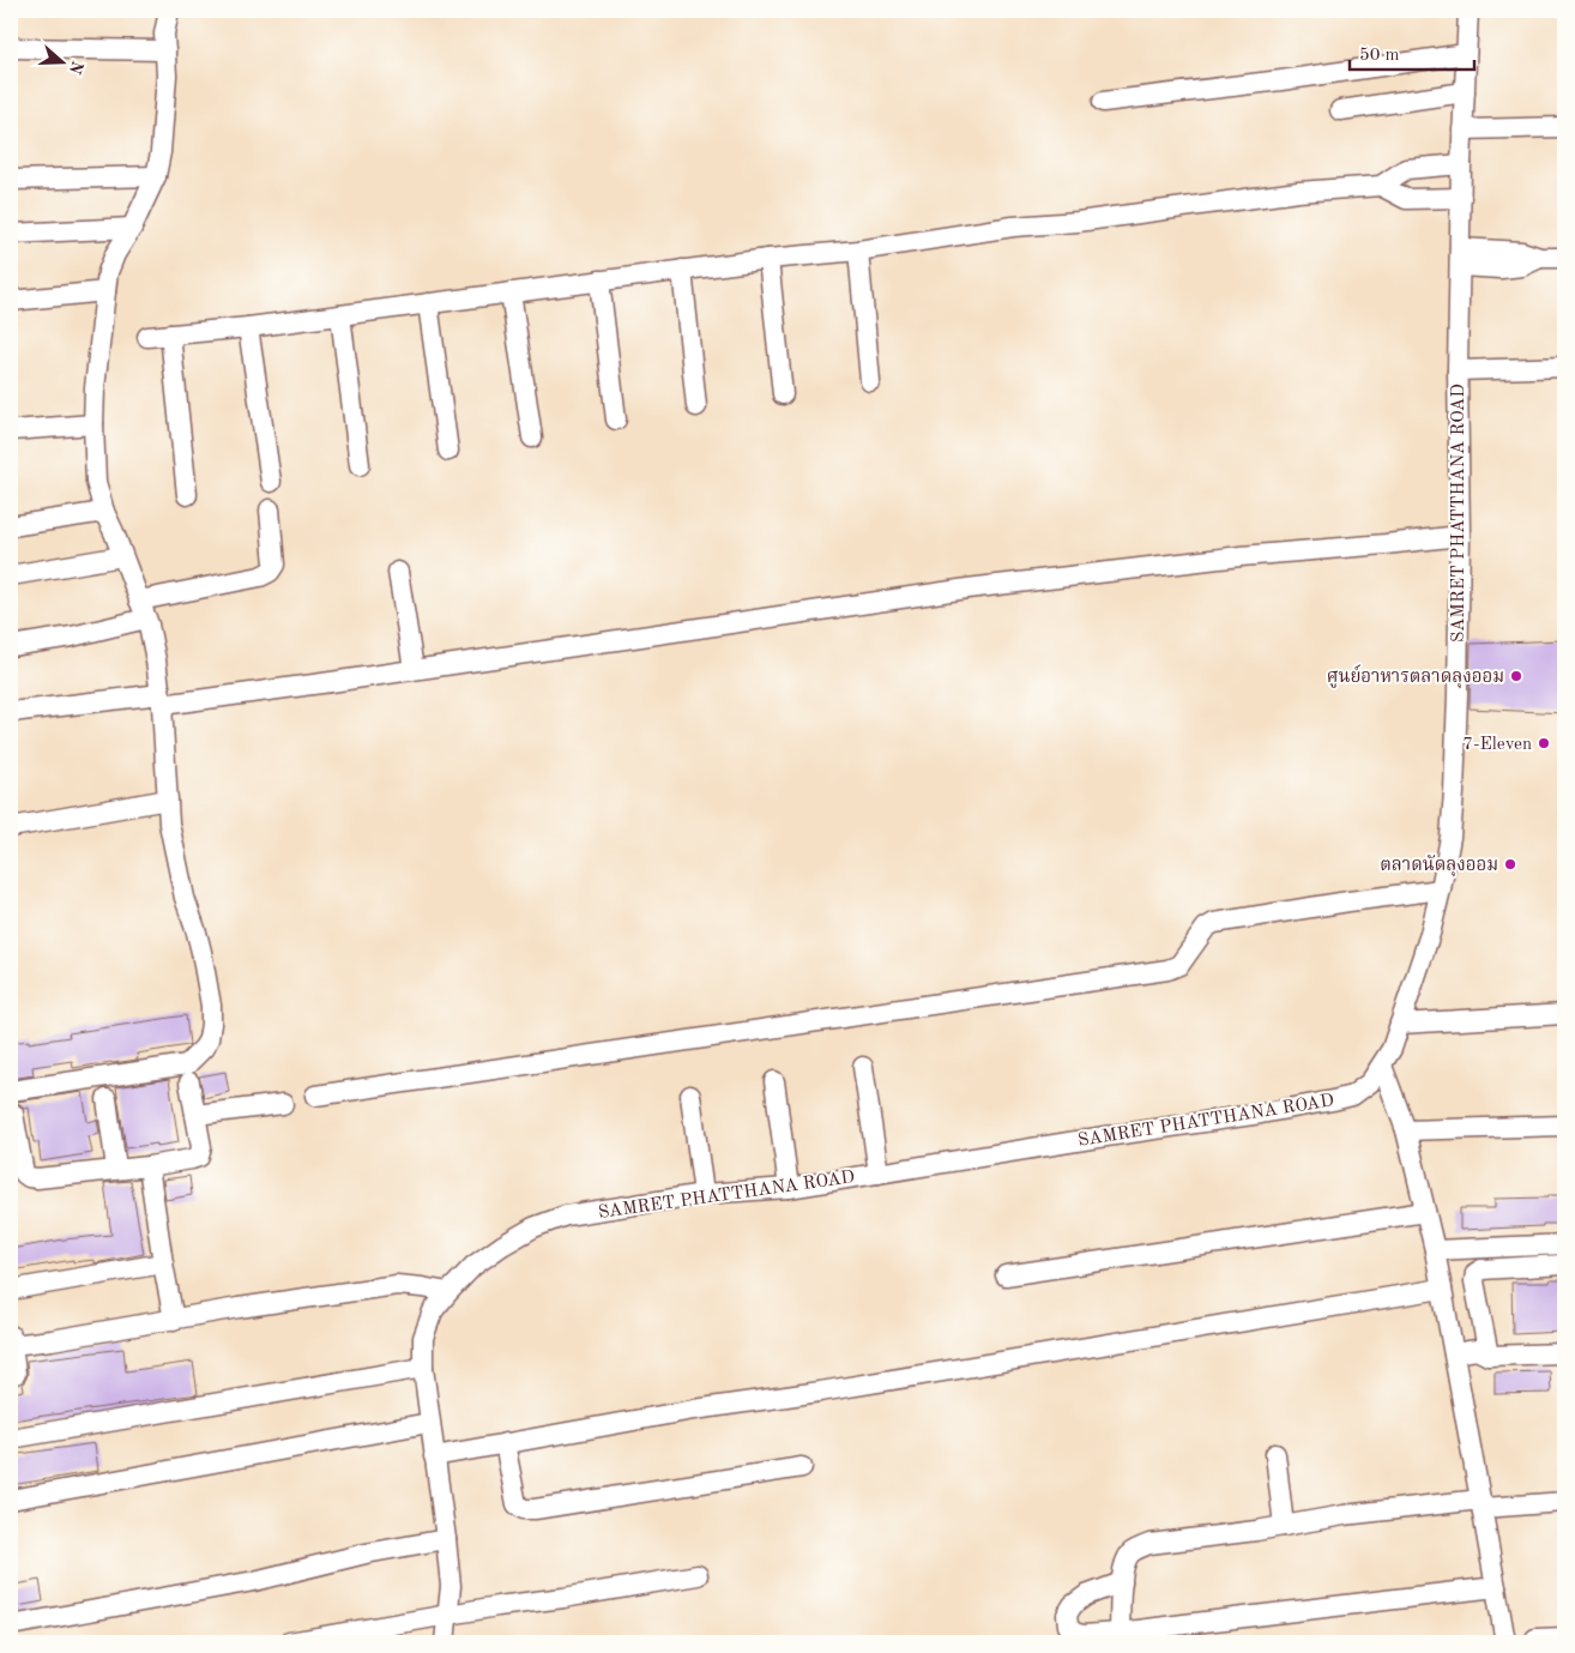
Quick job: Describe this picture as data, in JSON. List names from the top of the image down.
{
  "streets": {
    "street": ["SAMRET PHATTHANA ROAD"]
  },
  "places": ["ศูนย์อาหารตลาดลุงออม", "7-Eleven", "ตลาดนัดลุงออม"],
  "scale_bar": "50 m",
  "north": "right"
}
